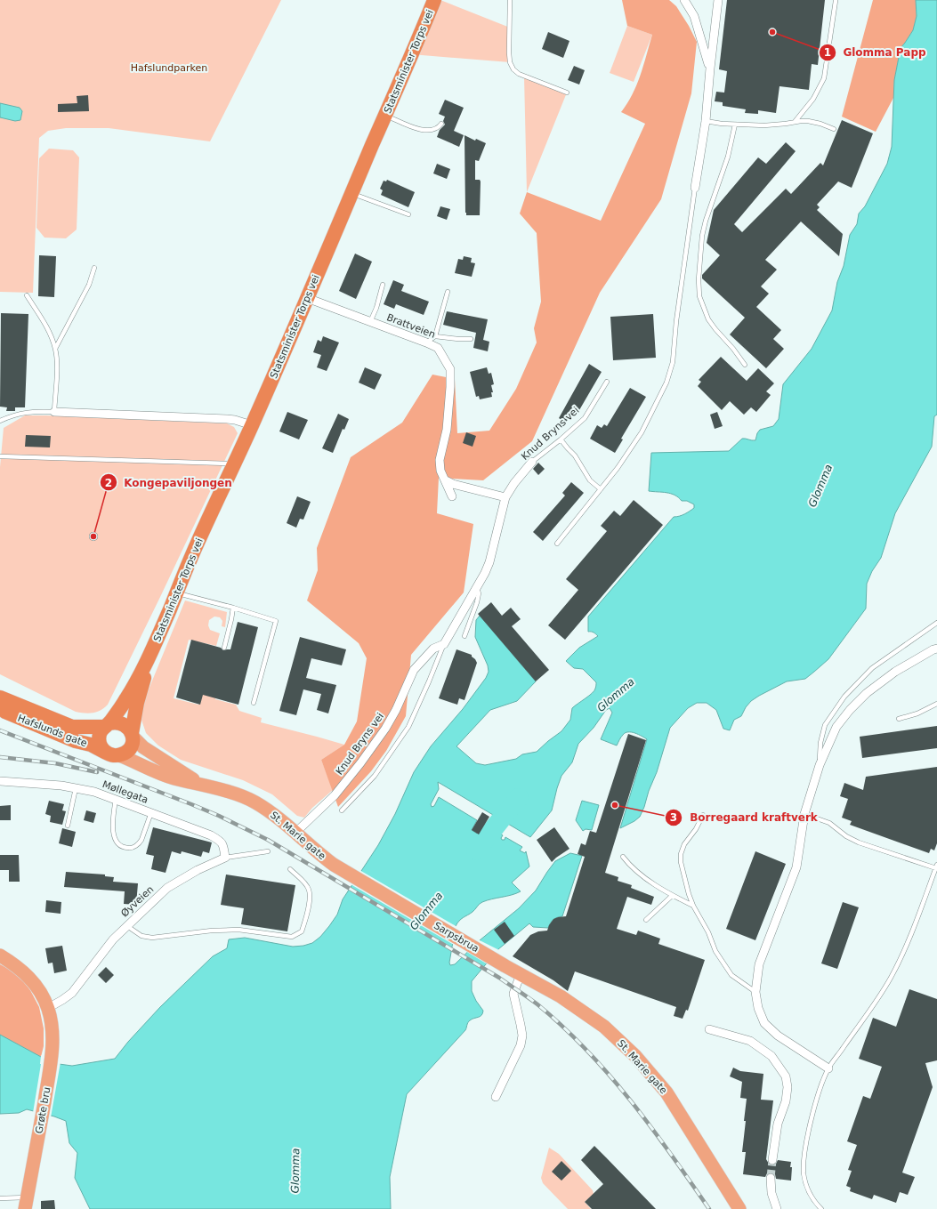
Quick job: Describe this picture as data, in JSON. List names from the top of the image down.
{
  "streets": {
    "highway": ["Statsminister Torps vei", "Hafslunds gate"],
    "main road": ["St. Marie gate", "Sarpsbrua", "Grøte bru"],
    "street": [
      "Brattveien",
      "Knud Bryns vei",
      "Møllegata",
      "Øyveien"
    ]
  },
  "crossings": [
    ["Statsminister Torps vei", "Brattveien"],
    ["Statsminister Torps vei", "Hafslunds gate"],
    ["Statsminister Torps vei", "St. Marie gate"],
    ["Knud Bryns vei", "St. Marie gate"],
    ["Hafslunds gate", "St. Marie gate"],
    ["Møllegata", "Øyveien"],
    ["St. Marie gate", "Sarpsbrua"],
    ["Øyveien", "Grøte bru"]
  ],
  "water": ["Glomma"],
  "parks": ["Hafslundparken"],
  "places": ["Glomma Papp", "Kongepaviljongen", "Borregaard kraftverk"]
}
